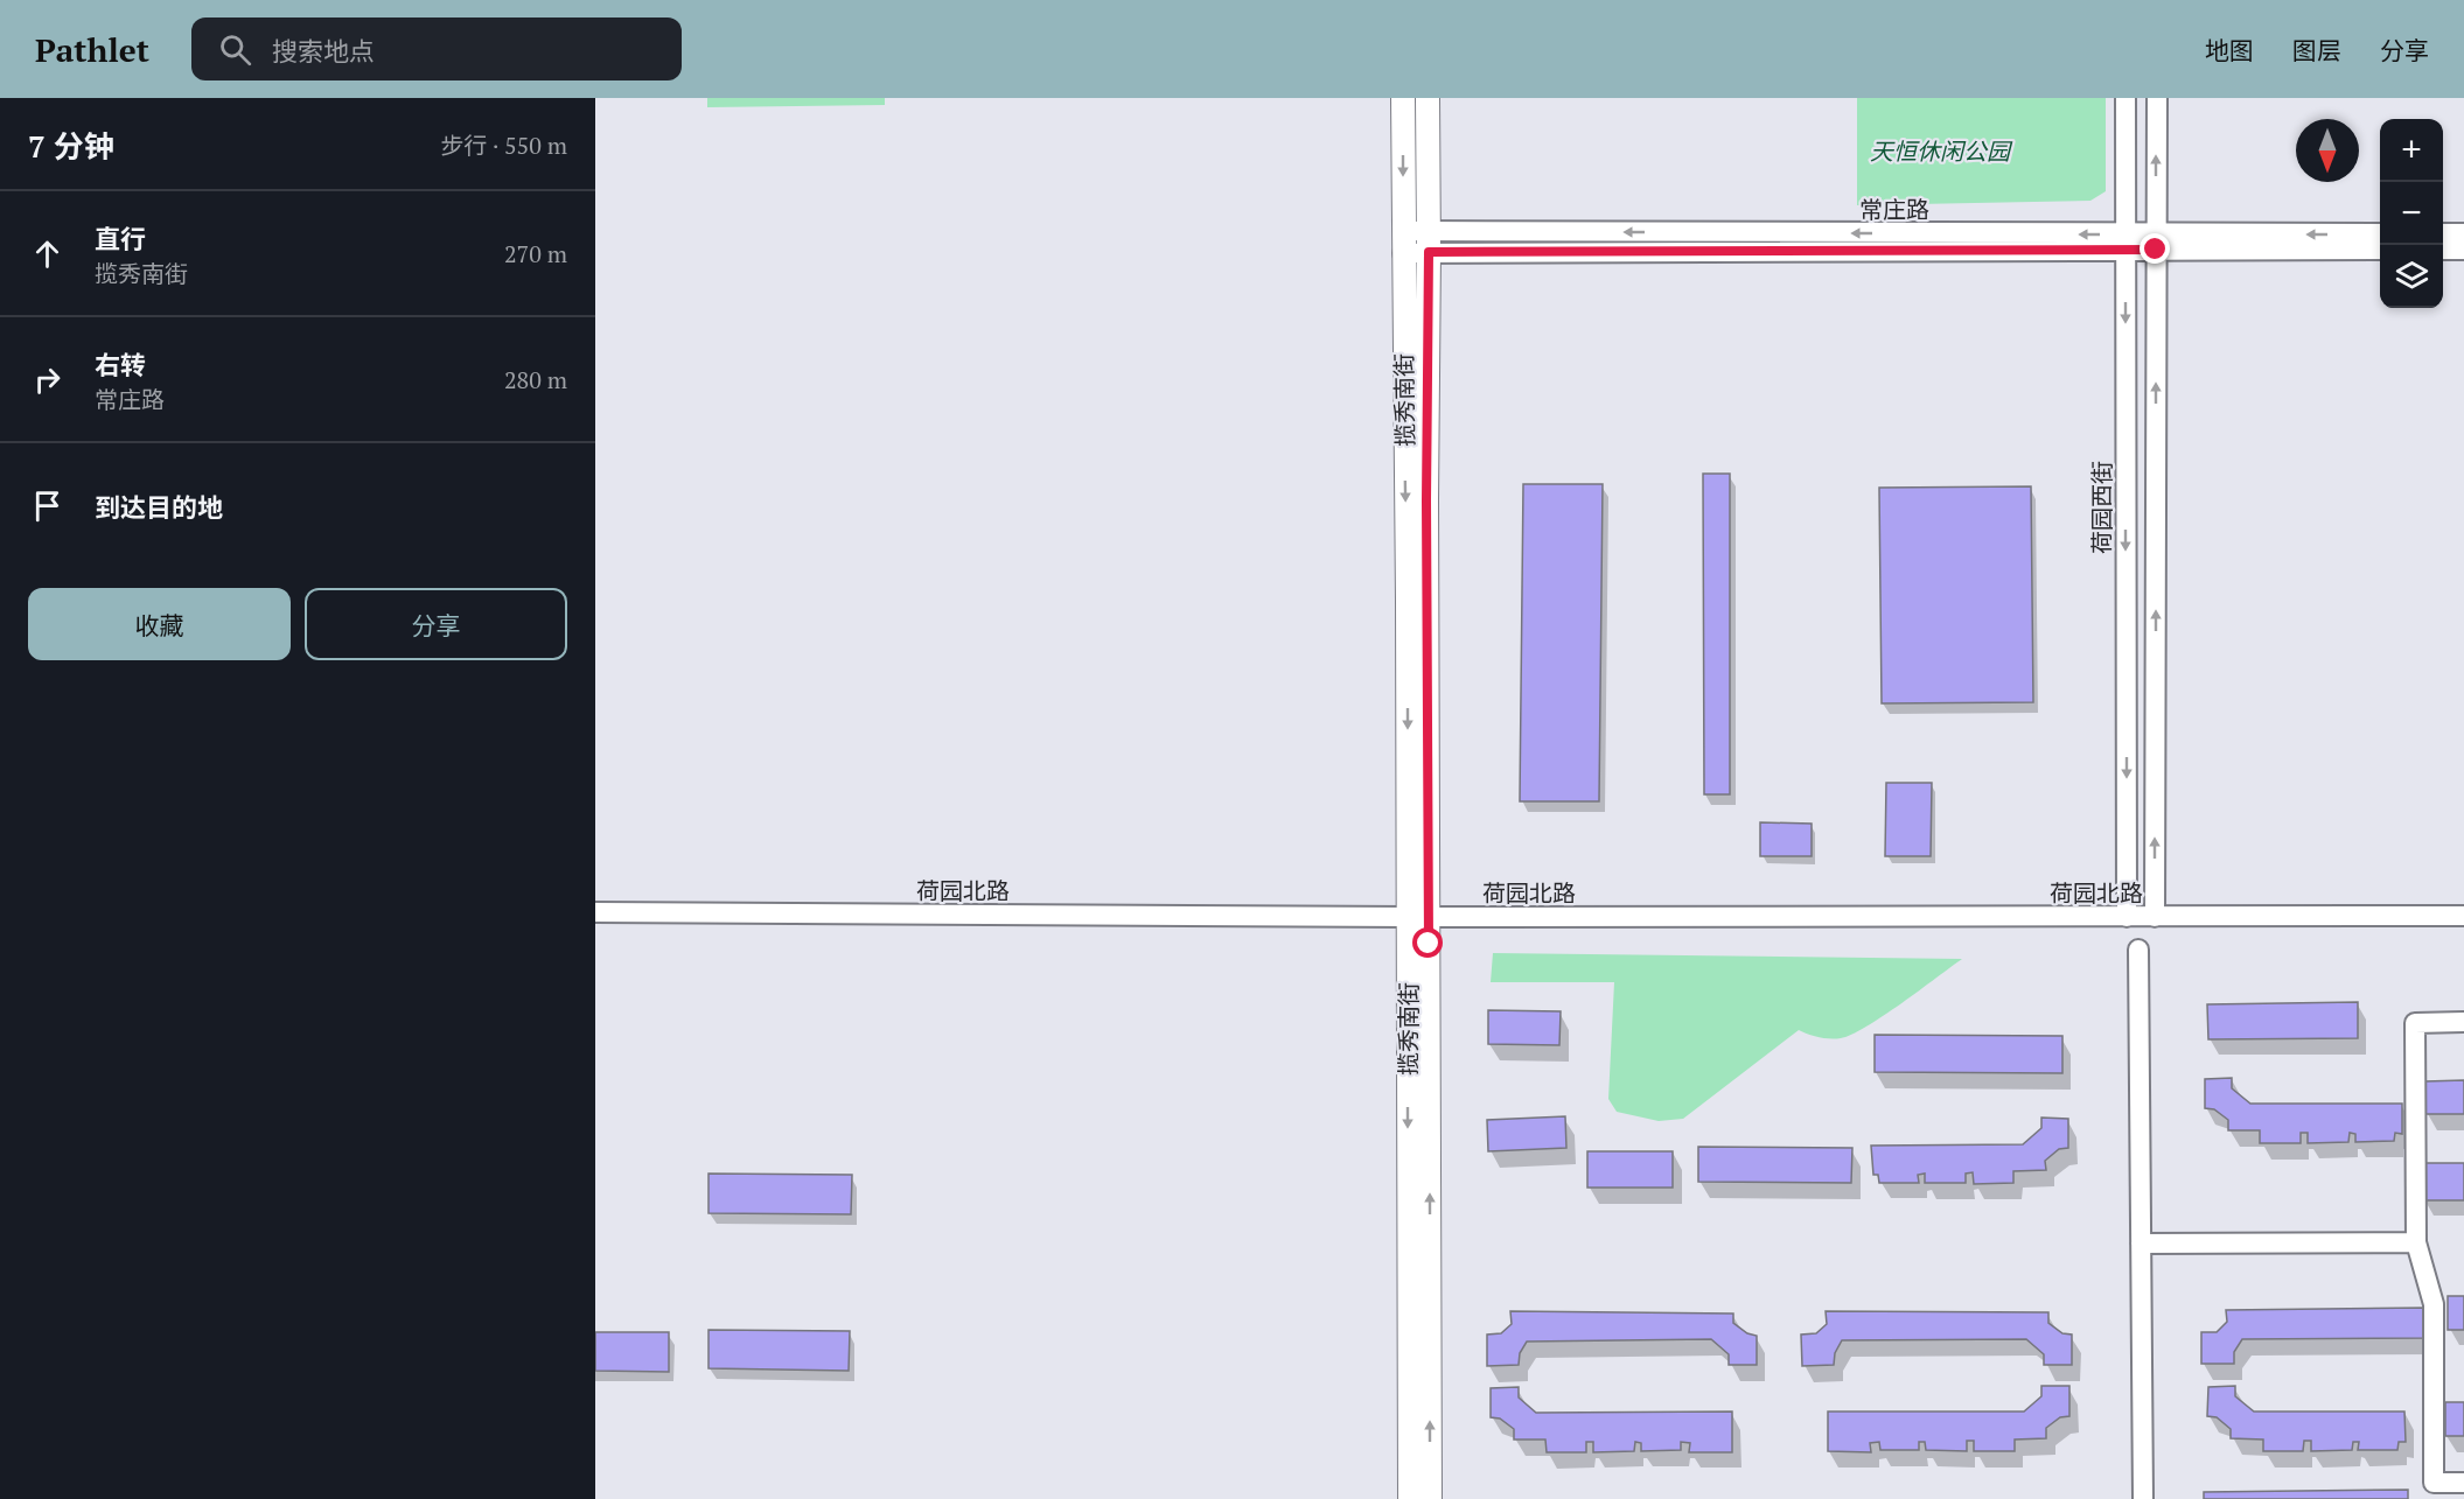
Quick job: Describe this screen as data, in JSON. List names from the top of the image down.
{
  "streets": {
    "main road": ["揽秀南街"],
    "street": ["常庄路", "荷园西街", "荷园北路"]
  },
  "crossings": [
    ["常庄路", "揽秀南街"],
    ["常庄路", "荷园西街"],
    ["揽秀南街", "荷园北路"],
    ["荷园西街", "荷园北路"]
  ],
  "parks": ["天恒休闲公园"],
  "north": "bottom",
  "page": {
    "header": "Pathlet",
    "search": "搜索地点",
    "nav": ["地图", "图层", "分享"],
    "heading": ["7 分钟", "步行 · 550 m"],
    "map_buttons": ["+", "−"],
    "list": [
      ["直行", "揽秀南街", "270 m"],
      ["右转", "常庄路", "280 m"],
      "到达目的地"
    ],
    "buttons": ["收藏", "分享"]
  }
}
